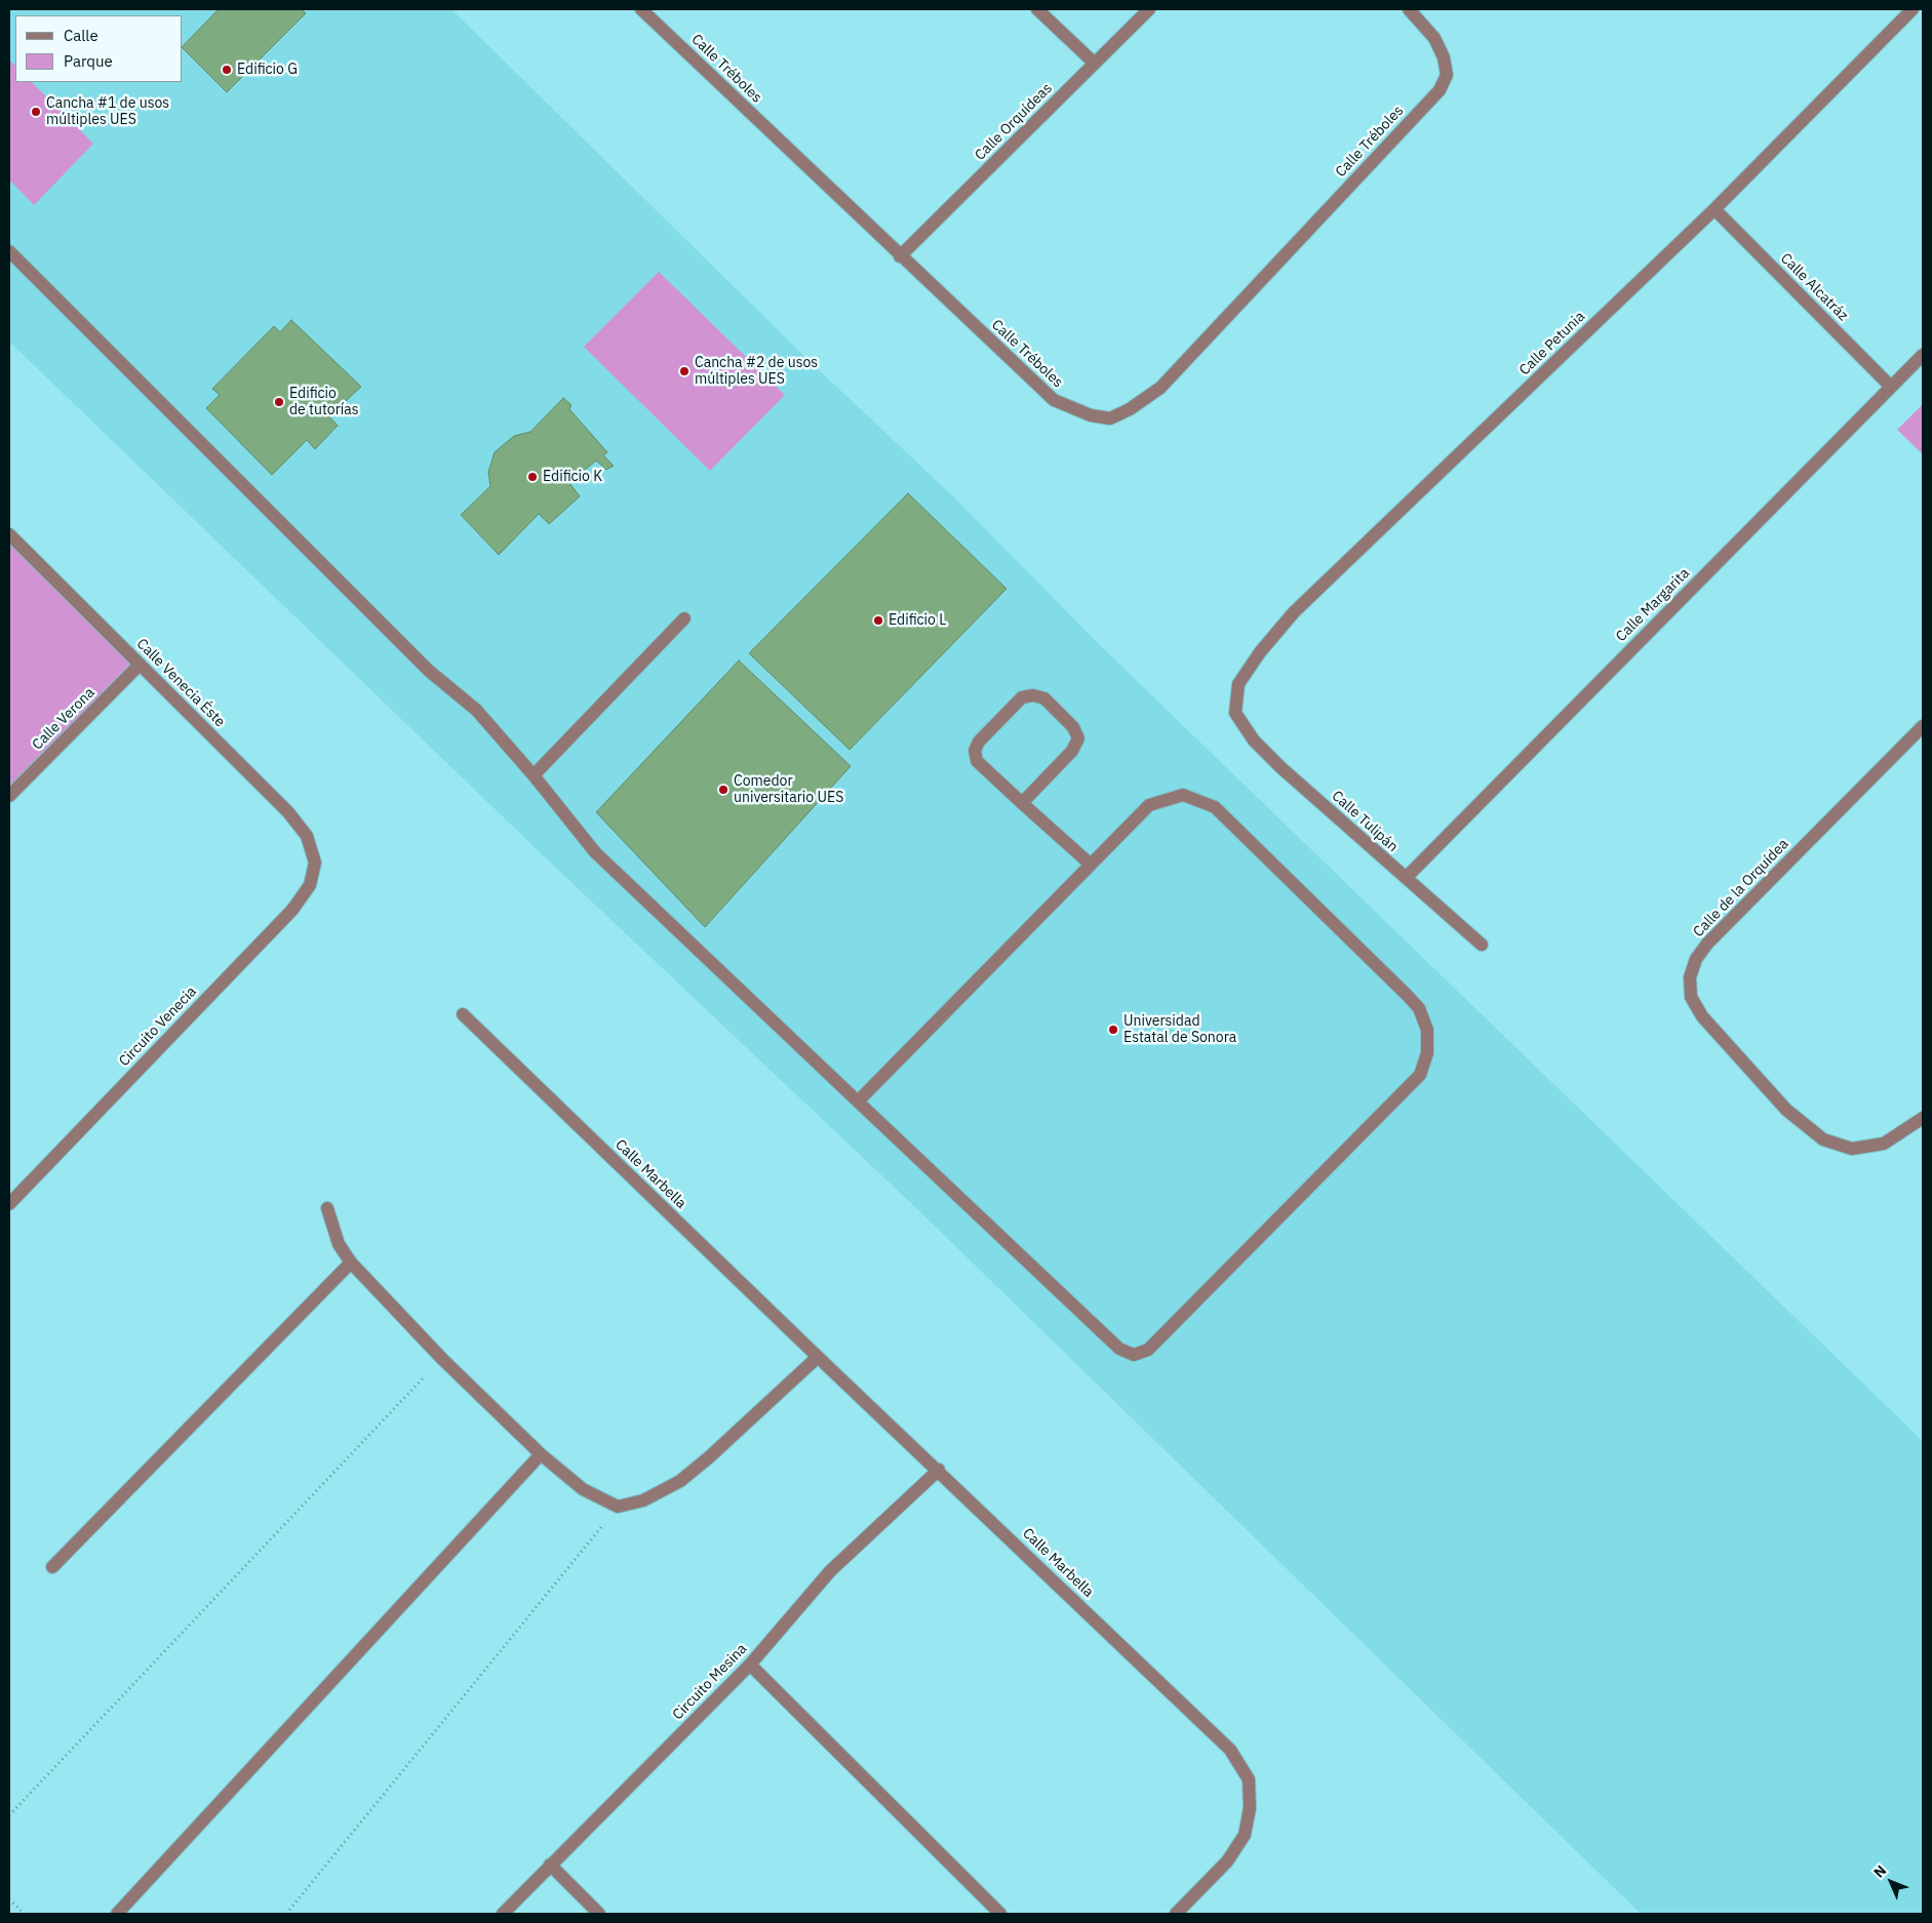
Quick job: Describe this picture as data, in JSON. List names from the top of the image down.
{
  "streets": {
    "street": [
      "Calle Tréboles",
      "Calle Orquídeas",
      "Calle Alcatráz",
      "Calle Petunia",
      "Calle Margarita",
      "Calle Venecia Éste",
      "Calle Verona",
      "Calle Tulipán",
      "Calle de la Orquídea",
      "Circuito Venecia",
      "Calle Marbella",
      "Circuito Mesina"
    ]
  },
  "crossings": [
    ["Calle Tréboles", "Calle Orquídeas"],
    ["Calle Alcatráz", "Calle Petunia"],
    ["Calle Alcatráz", "Calle Margarita"],
    ["Calle Petunia", "Calle Tulipán"],
    ["Calle Margarita", "Calle Tulipán"],
    ["Calle Venecia Éste", "Calle Verona"],
    ["Calle Venecia Éste", "Circuito Venecia"],
    ["Calle Marbella", "Circuito Mesina"]
  ],
  "places": [
    "Edificio G",
    "Cancha #1 de usos múltiples UES",
    "Cancha #2 de usos múltiples UES",
    "Edificio de tutorías",
    "Edificio K",
    "Edificio L",
    "Comedor universitario UES",
    "Universidad Estatal de Sonora"
  ],
  "legend": ["Calle", "Parque"],
  "north": "top left"
}
